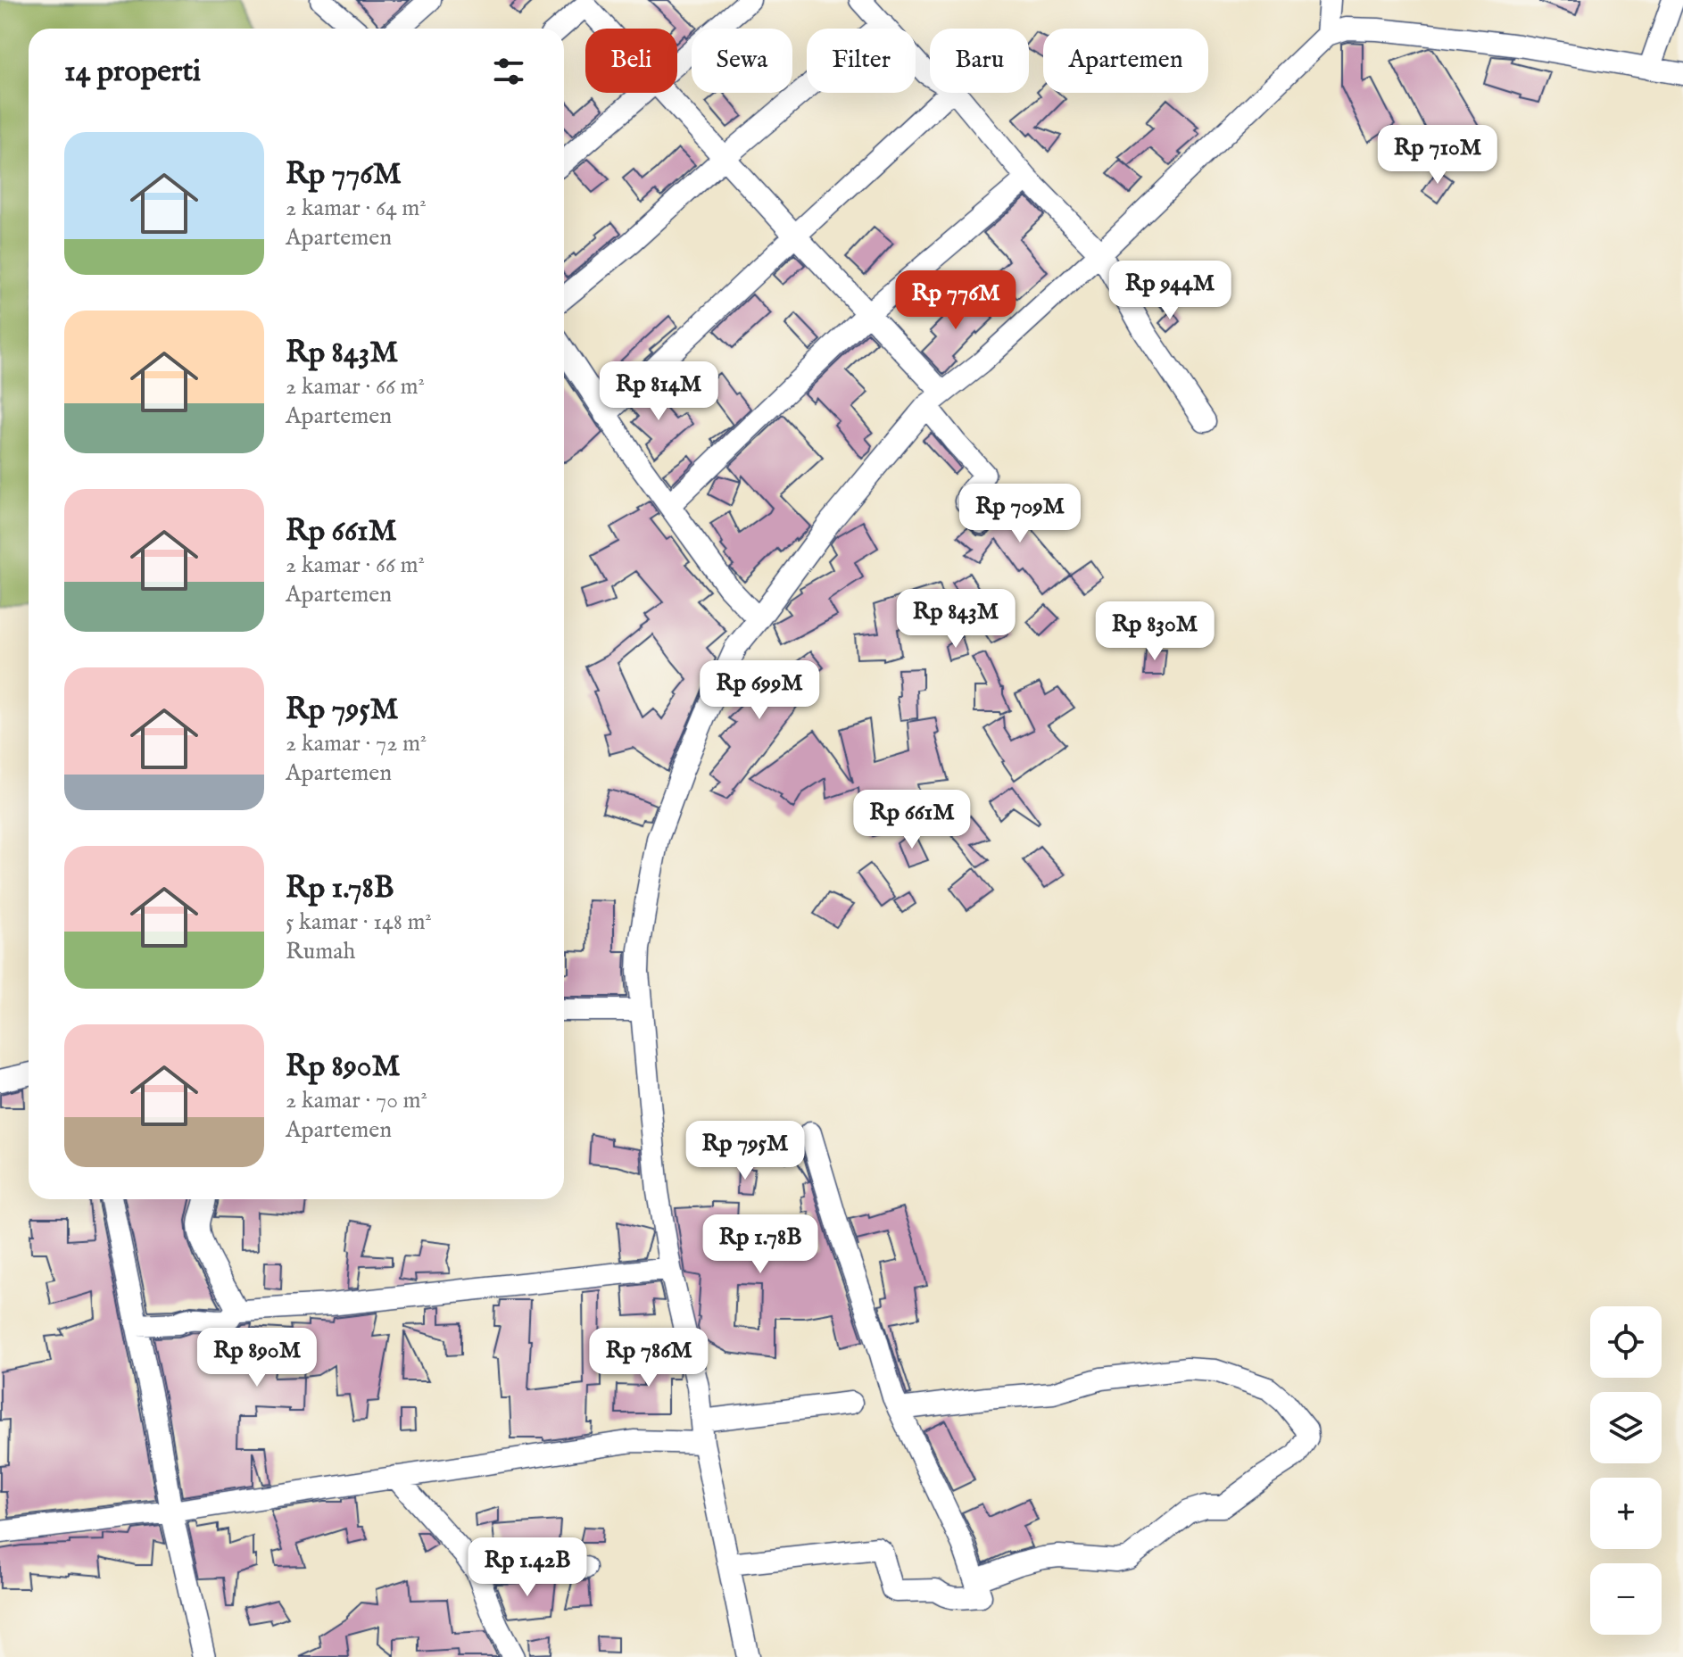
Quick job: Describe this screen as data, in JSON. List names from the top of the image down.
{
  "page": {
    "chip": [
      "Beli",
      "Sewa",
      "Filter",
      "Baru",
      "Apartemen"
    ],
    "heading": "14 properti",
    "list": [
      {
        "name": "Rp 776M",
        "note": "2 kamar · 64 m² · Apartemen"
      },
      {
        "name": "Rp 843M",
        "note": "2 kamar · 66 m² · Apartemen"
      },
      {
        "name": "Rp 661M",
        "note": "2 kamar · 66 m² · Apartemen"
      },
      {
        "name": "Rp 795M",
        "note": "2 kamar · 72 m² · Apartemen"
      },
      {
        "name": "Rp 1.78B",
        "note": "5 kamar · 148 m² · Rumah"
      },
      {
        "name": "Rp 890M",
        "note": "2 kamar · 70 m² · Apartemen"
      }
    ],
    "price": [
      "Rp 710M",
      "Rp 944M",
      "Rp 776M",
      "Rp 814M",
      "Rp 709M",
      "Rp 843M",
      "Rp 830M",
      "Rp 699M",
      "Rp 661M",
      "Rp 795M",
      "Rp 1.78B",
      "Rp 890M",
      "Rp 786M",
      "Rp 1.42B"
    ],
    "map_buttons": ["+", "−"]
  }
}
